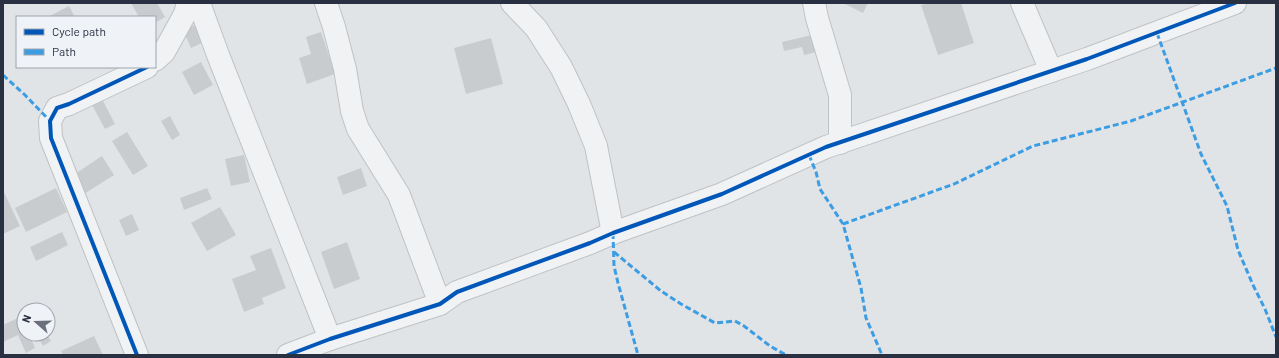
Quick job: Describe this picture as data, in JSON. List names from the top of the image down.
{
  "legend": ["Cycle path", "Path"],
  "north": "left"
}
